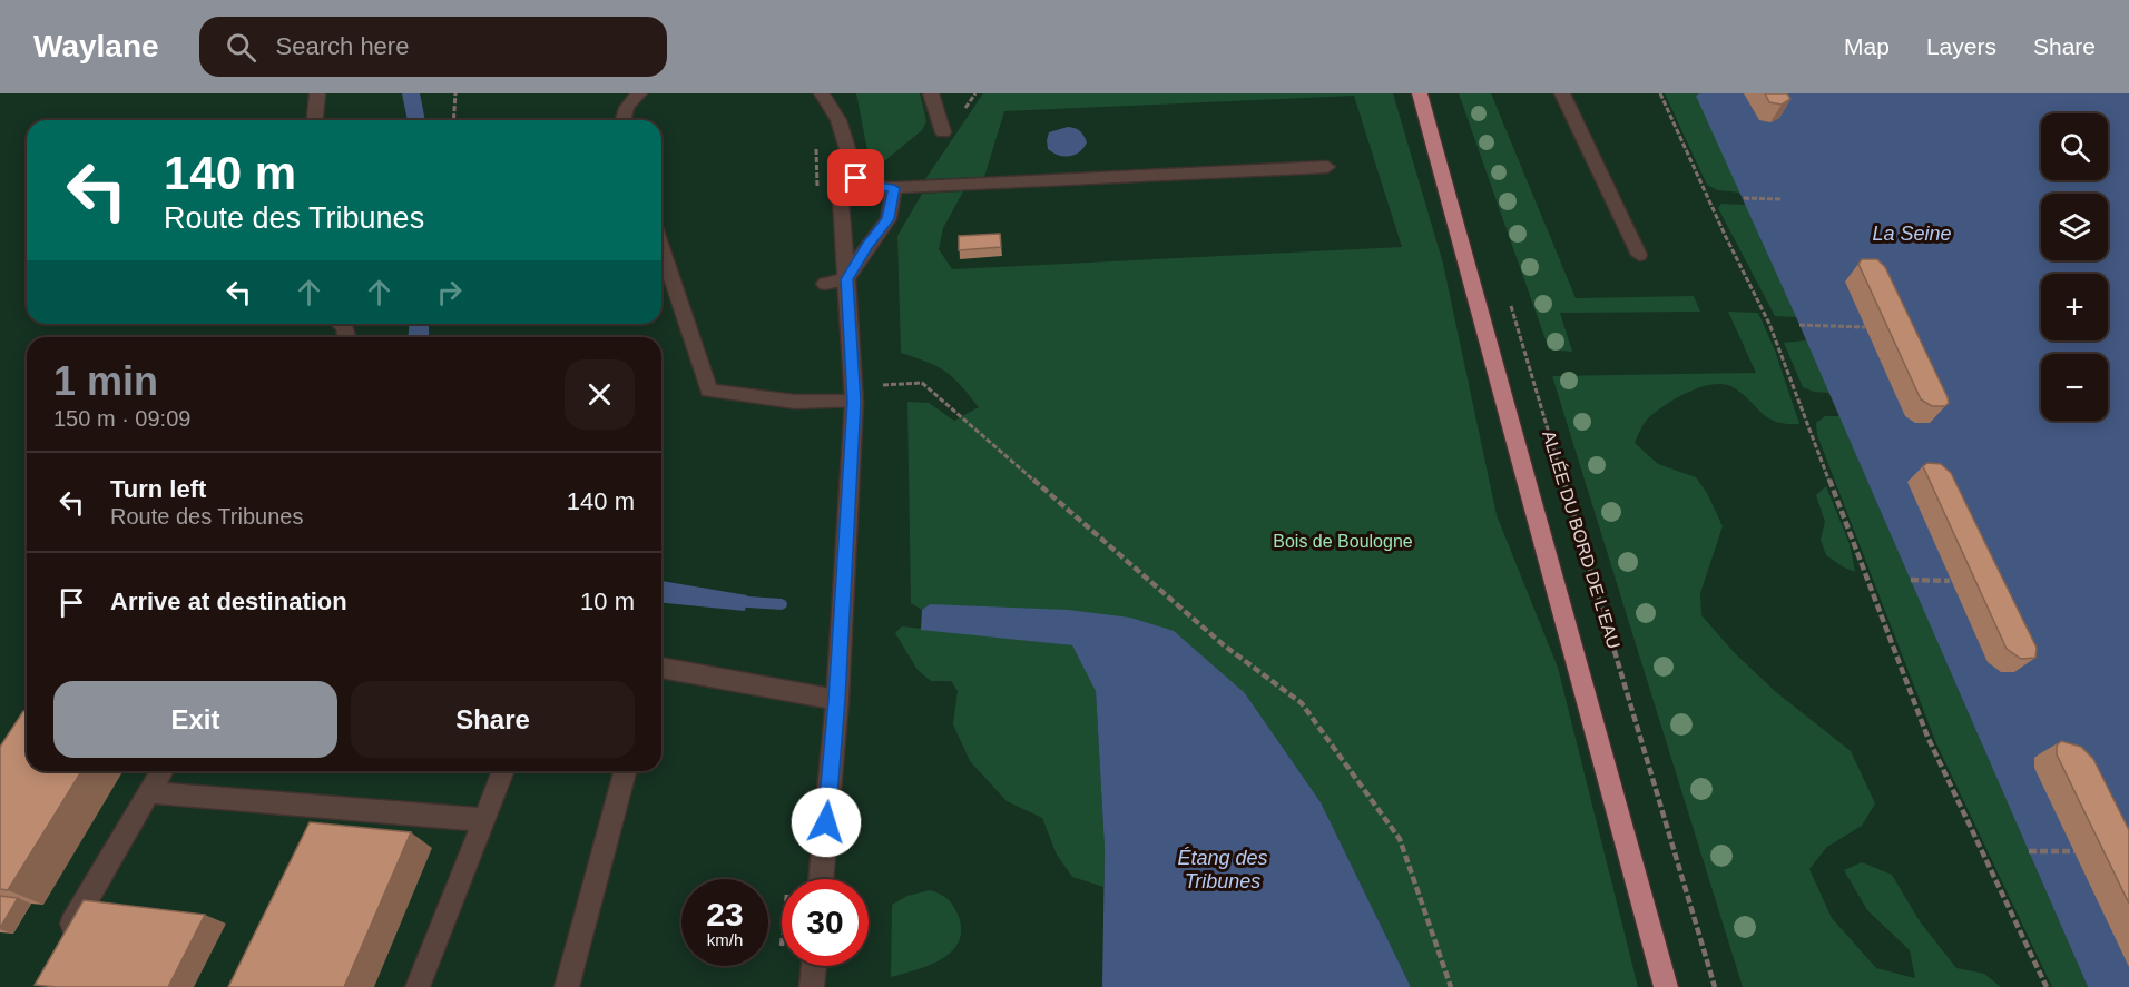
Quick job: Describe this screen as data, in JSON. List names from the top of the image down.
{
  "streets": {
    "main road": ["ALLÉE DU BORD DE L'EAU"]
  },
  "water": ["La Seine", "Étang des Tribunes"],
  "parks": ["Bois de Boulogne"],
  "page": {
    "header": "Waylane",
    "search": "Search here",
    "nav": ["Map", "Layers", "Share"],
    "map_buttons": ["+", "−"],
    "turn": ["140 m", "Route des Tribunes"],
    "heading": ["1 min", "150 m · 09:09"],
    "list": [
      {
        "name": "Turn left",
        "note": "Route des Tribunes",
        "value": "140 m"
      },
      {
        "name": "Arrive at destination",
        "value": "10 m"
      }
    ],
    "buttons": ["Exit", "Share"],
    "speed": "23 km/h",
    "limit": "30"
  }
}
